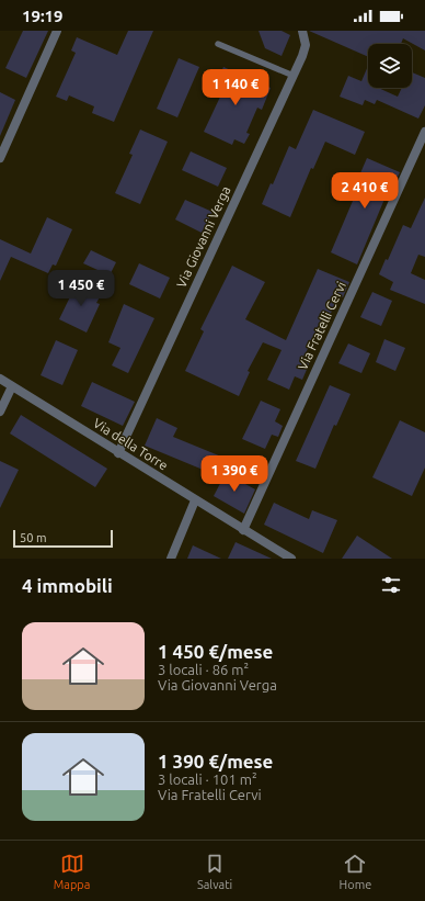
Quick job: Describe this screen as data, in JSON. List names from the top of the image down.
{
  "streets": {
    "street": ["Via Giovanni Verga", "Via Fratelli Cervi", "Via della Torre"]
  },
  "crossings": [
    ["Via Giovanni Verga", "Via della Torre"],
    ["Via Fratelli Cervi", "Via della Torre"]
  ],
  "scale_bar": "50 m",
  "page": {
    "status": "19:19",
    "price": [
      "1 140 €",
      "2 410 €",
      "1 450 €",
      "1 390 €"
    ],
    "scale": "50 m",
    "heading": "4 immobili",
    "list": [
      {
        "name": "1 450 €/mese",
        "note": "3 locali · 86 m² · Via Giovanni Verga"
      },
      {
        "name": "1 390 €/mese",
        "note": "3 locali · 101 m² · Via Fratelli Cervi"
      }
    ],
    "tabs": ["Mappa", "Salvati", "Home"]
  }
}
